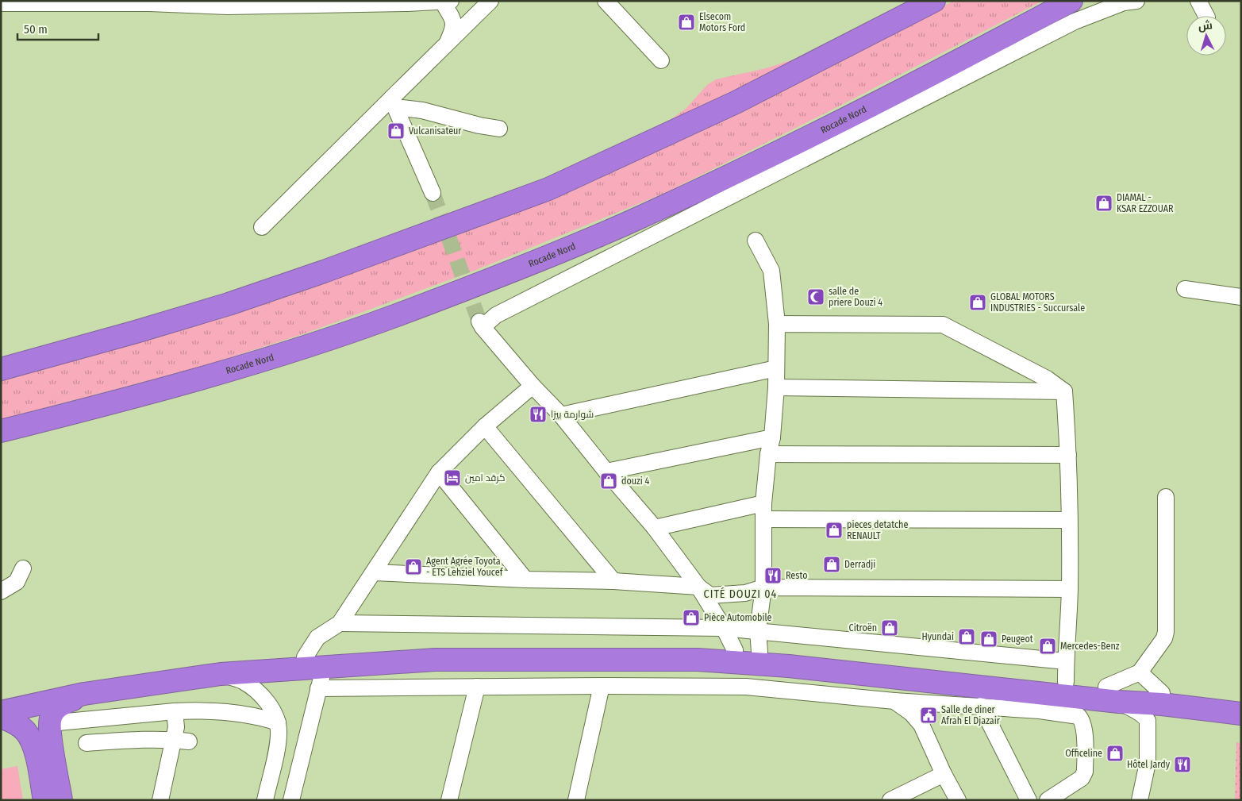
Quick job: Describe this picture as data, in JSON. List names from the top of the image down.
{
  "streets": {
    "highway": ["Rocade Nord"]
  },
  "districts": ["CITÉ DOUZI 04"],
  "places": {
    "shop": [
      "Elsecom Motors Ford",
      "Vulcanisateur",
      "DIAMAL - KSAR EZZOUAR",
      "GLOBAL MOTORS INDUSTRIES - Succursale",
      "douzi 4",
      "pieces detatche RENAULT",
      "Derradji",
      "Agent Agrée Toyota - ETS Lehziel Youcef",
      "Pièce Automobile",
      "Citroën",
      "Hyundai",
      "Peugeot",
      "Mercedes-Benz",
      "Officeline"
    ],
    "mosque": ["salle de priere Douzi 4"],
    "restaurant": ["شوارمة بيزا", "Resto", "Hôtel Jardy"],
    "hotel": ["كرقد امين"],
    "public building": ["Salle de diner Afrah El Djazair"]
  },
  "scale_bar": "50 m",
  "north": "top"
}
